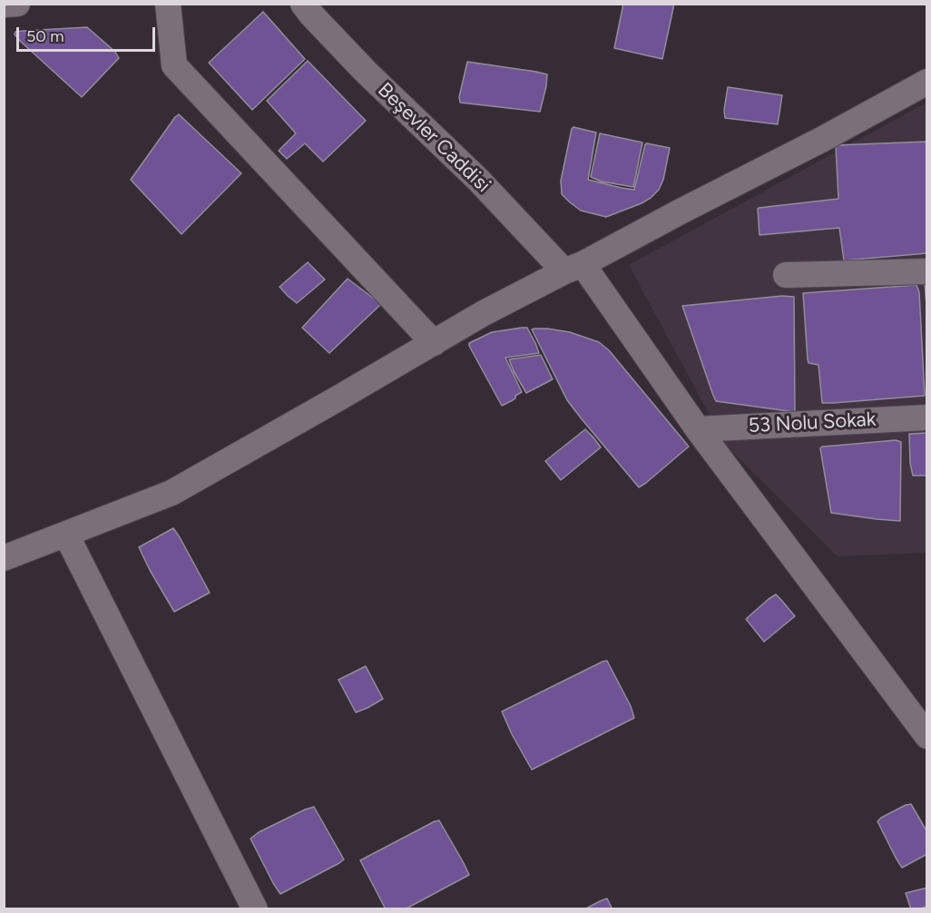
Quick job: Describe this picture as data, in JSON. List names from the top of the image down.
{
  "streets": {
    "street": ["Beşevler Caddisi", "53 Nolu Sokak"]
  },
  "crossings": [
    ["Beşevler Caddisi", "53 Nolu Sokak"]
  ],
  "scale_bar": "50 m"
}
